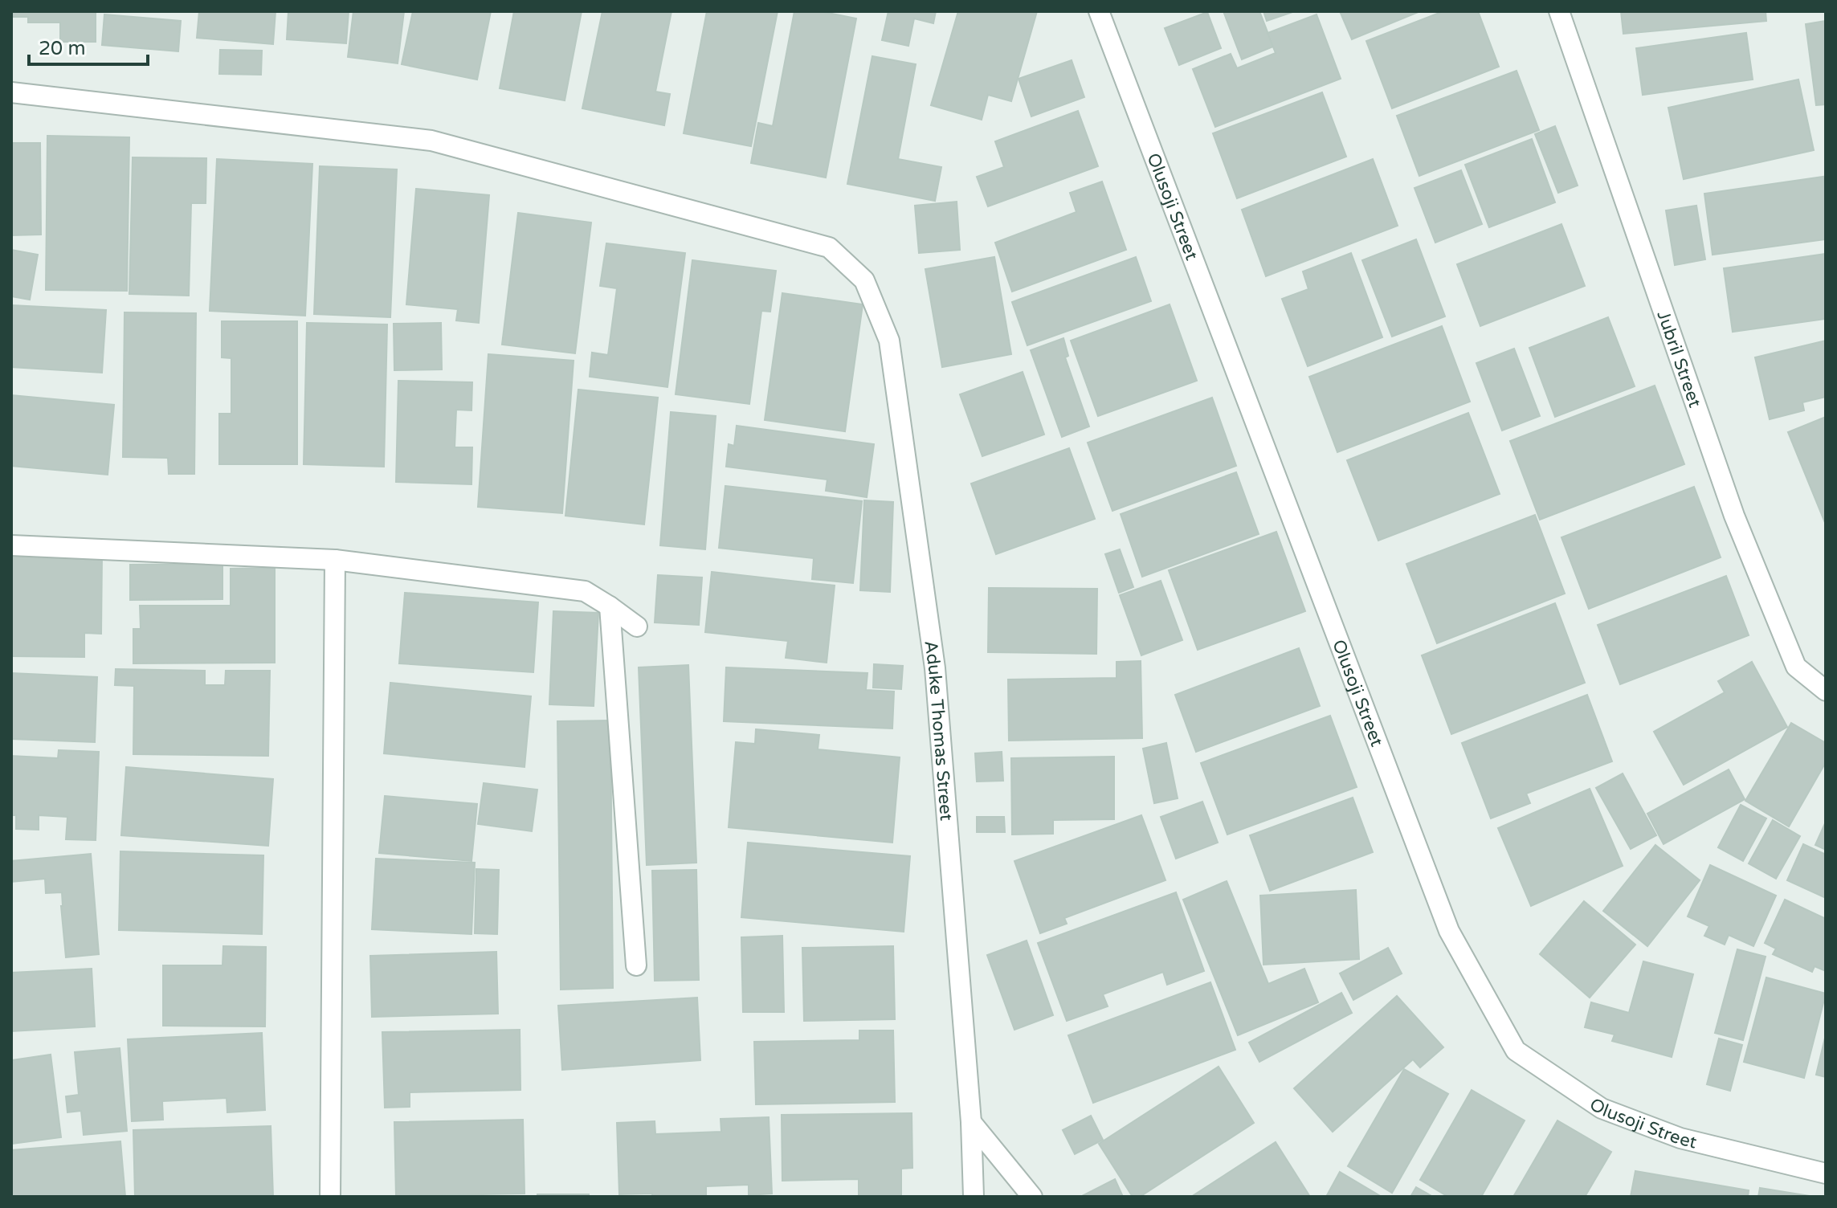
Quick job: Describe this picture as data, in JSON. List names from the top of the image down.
{
  "streets": {
    "street": ["Olusoji Street", "Jubril Street", "Aduke Thomas Street"]
  },
  "scale_bar": "20 m"
}
